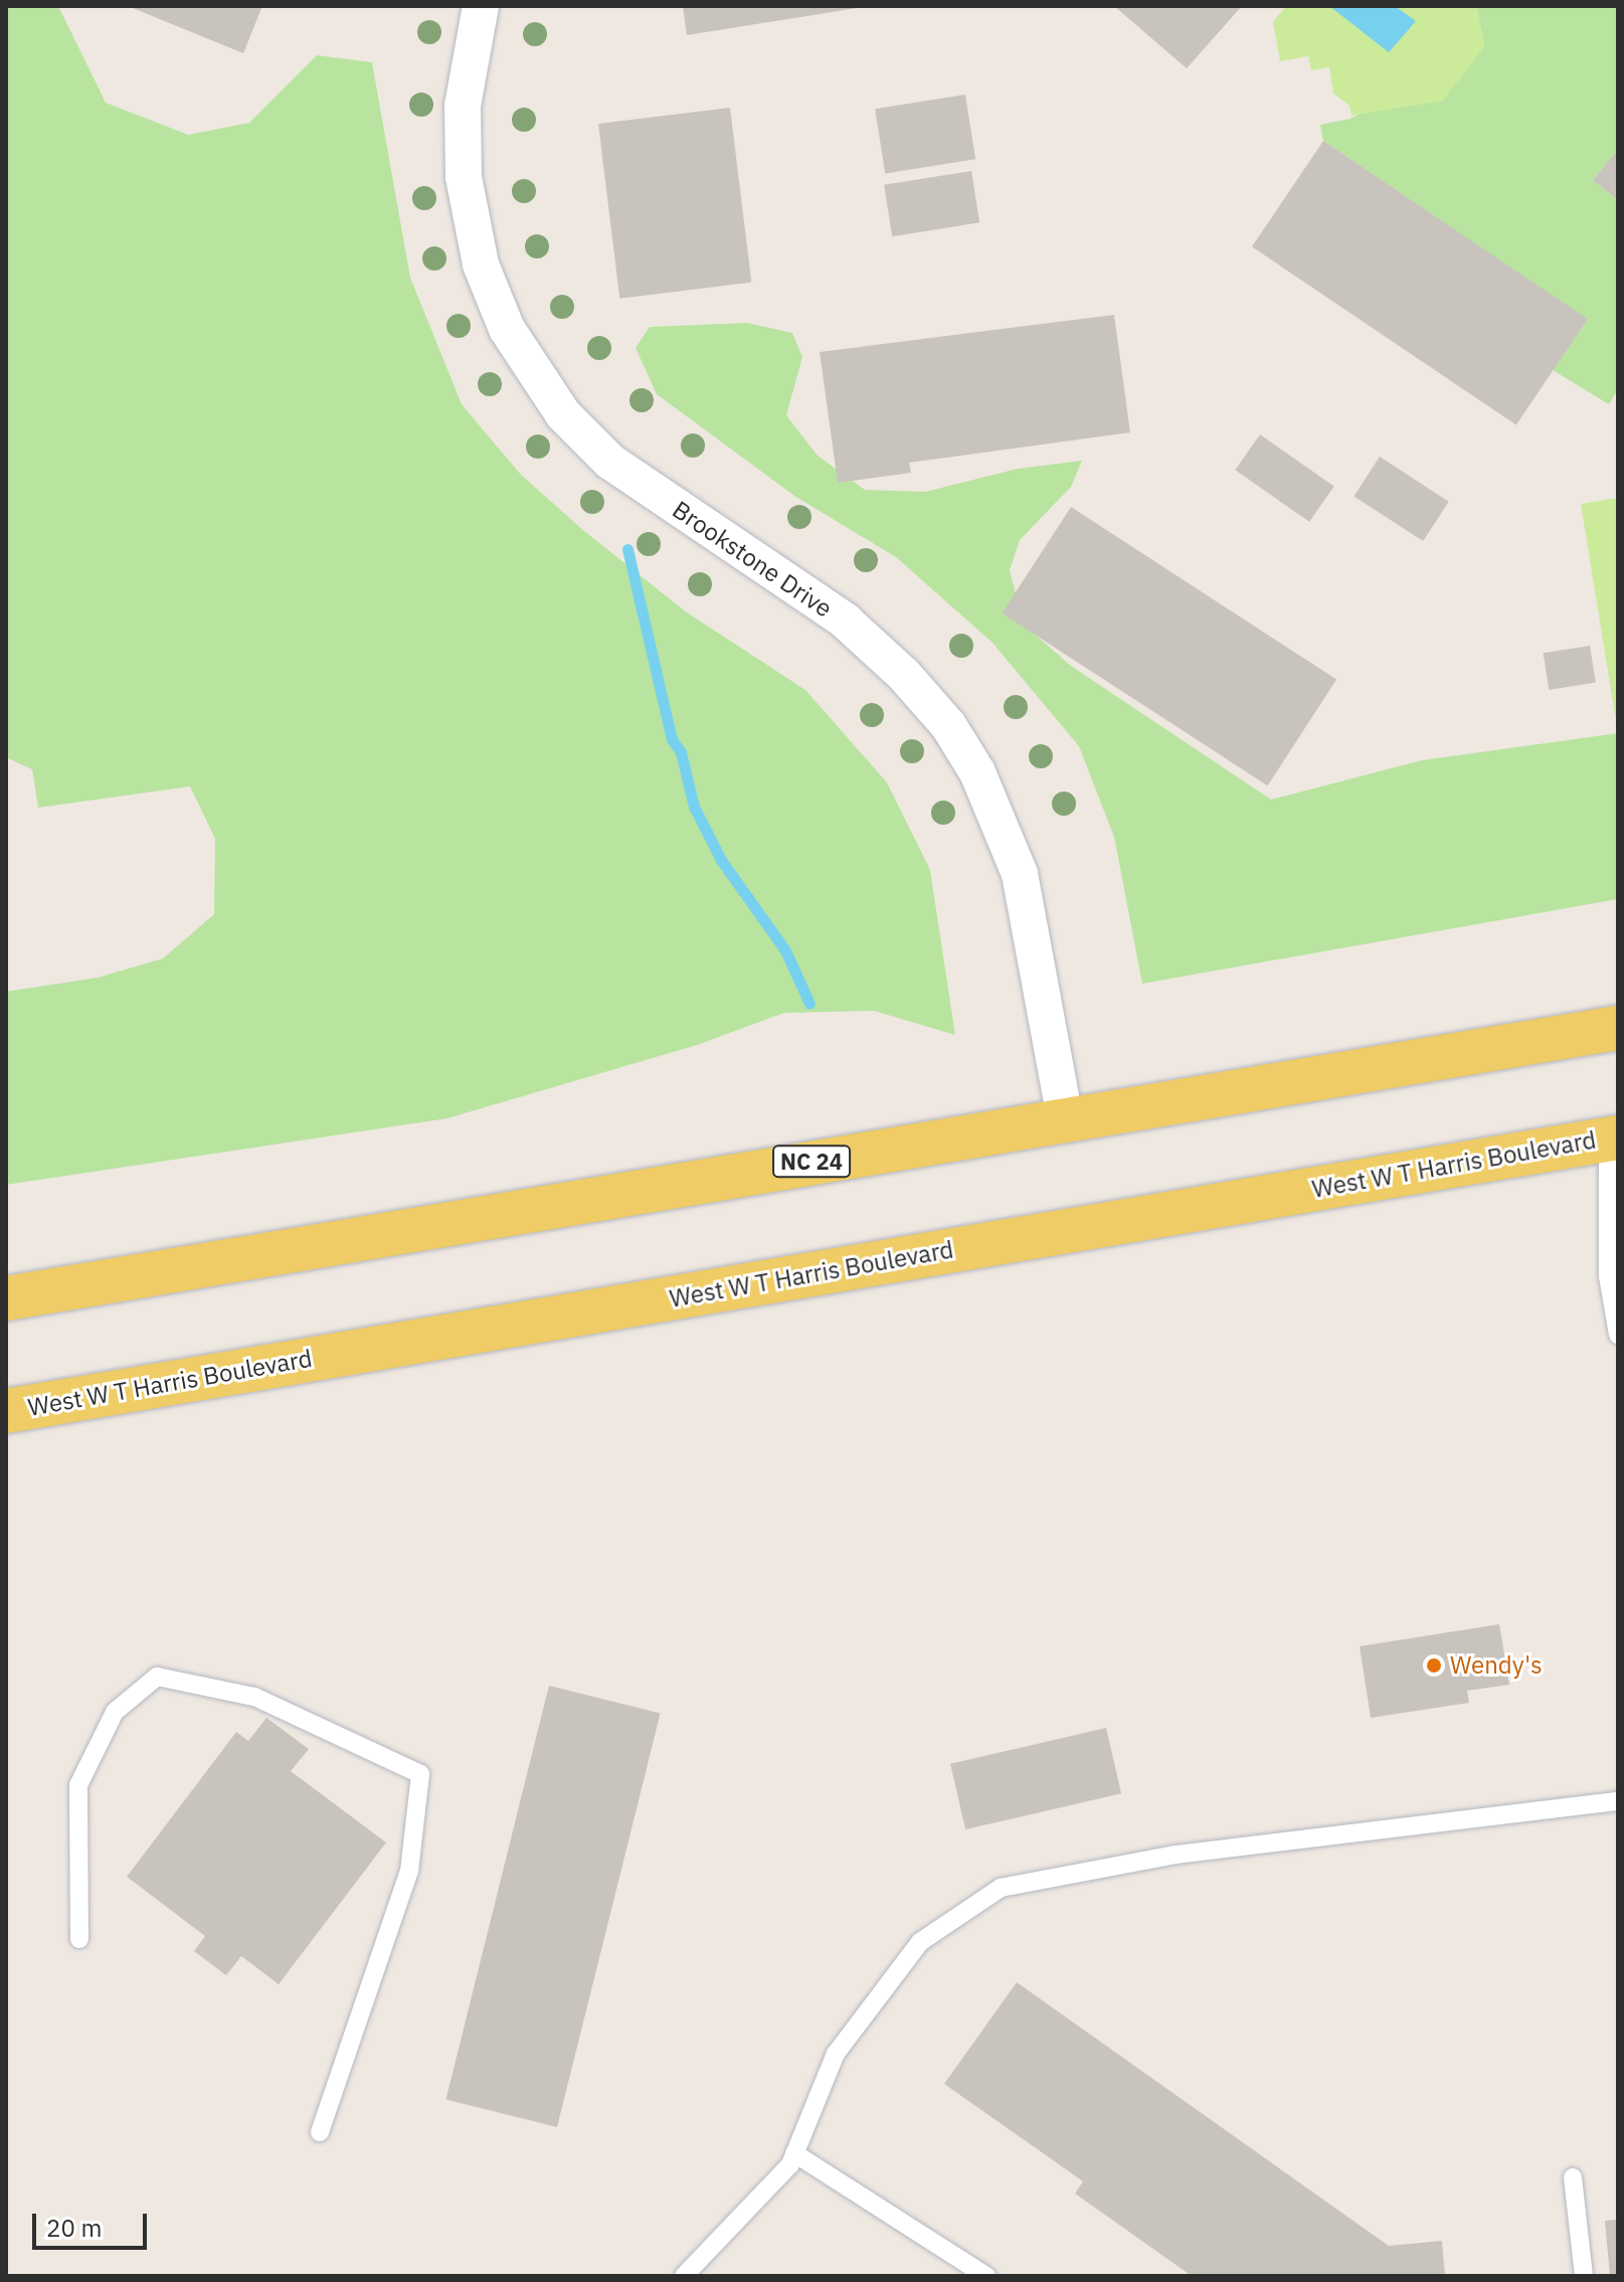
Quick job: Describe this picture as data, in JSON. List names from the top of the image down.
{
  "streets": {
    "main road": ["NC 24", "West W T Harris Boulevard"],
    "street": ["Brookstone Drive"]
  },
  "crossings": [
    ["Brookstone Drive", "NC 24"]
  ],
  "places": ["Wendy's"],
  "scale_bar": "20 m"
}
